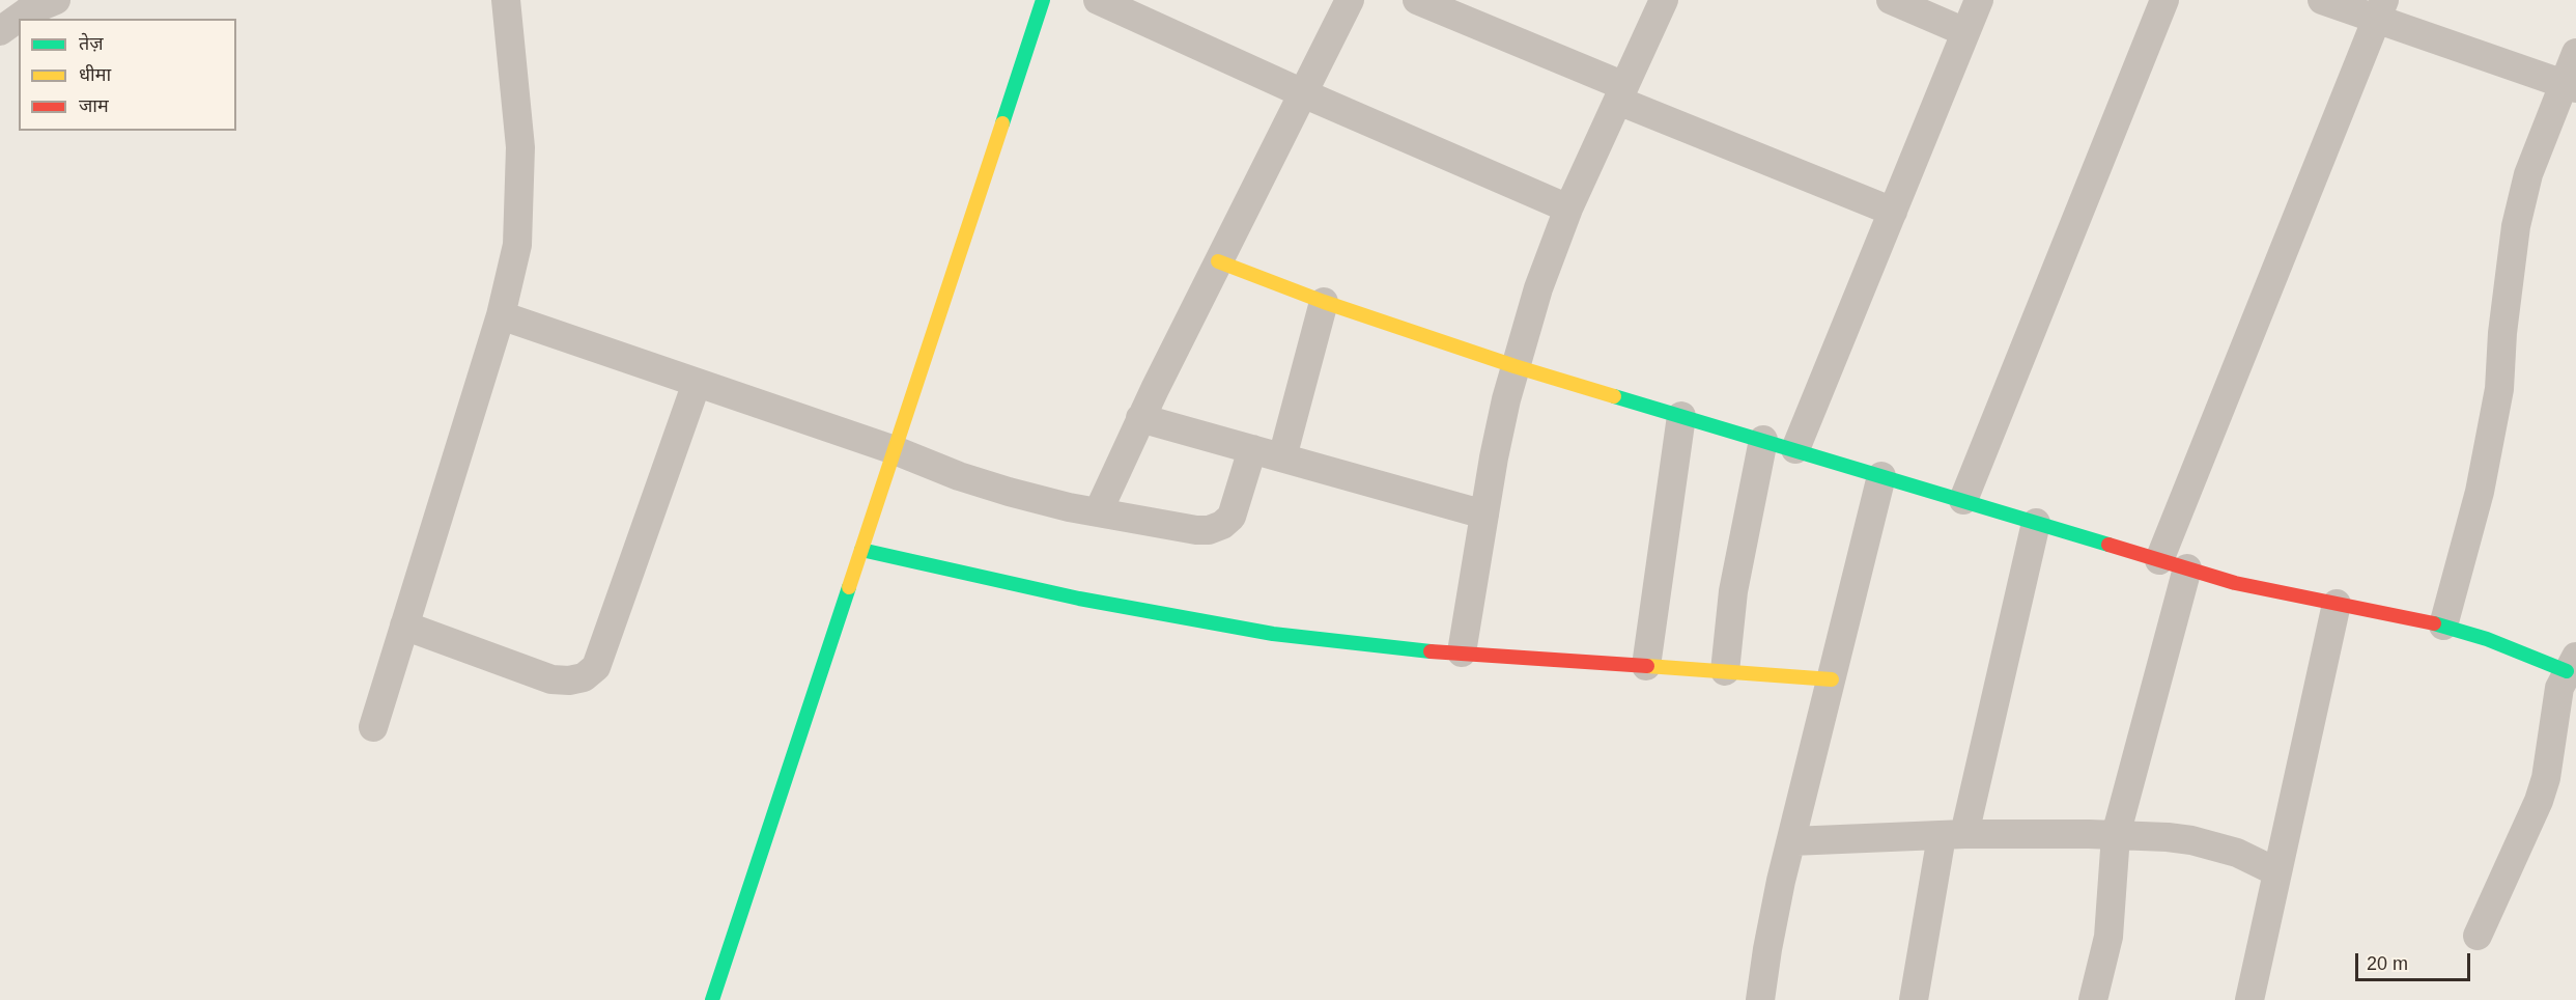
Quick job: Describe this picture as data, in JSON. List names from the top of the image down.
{
  "legend": ["तेज़", "धीमा", "जाम"],
  "scale_bar": "20 m"
}
